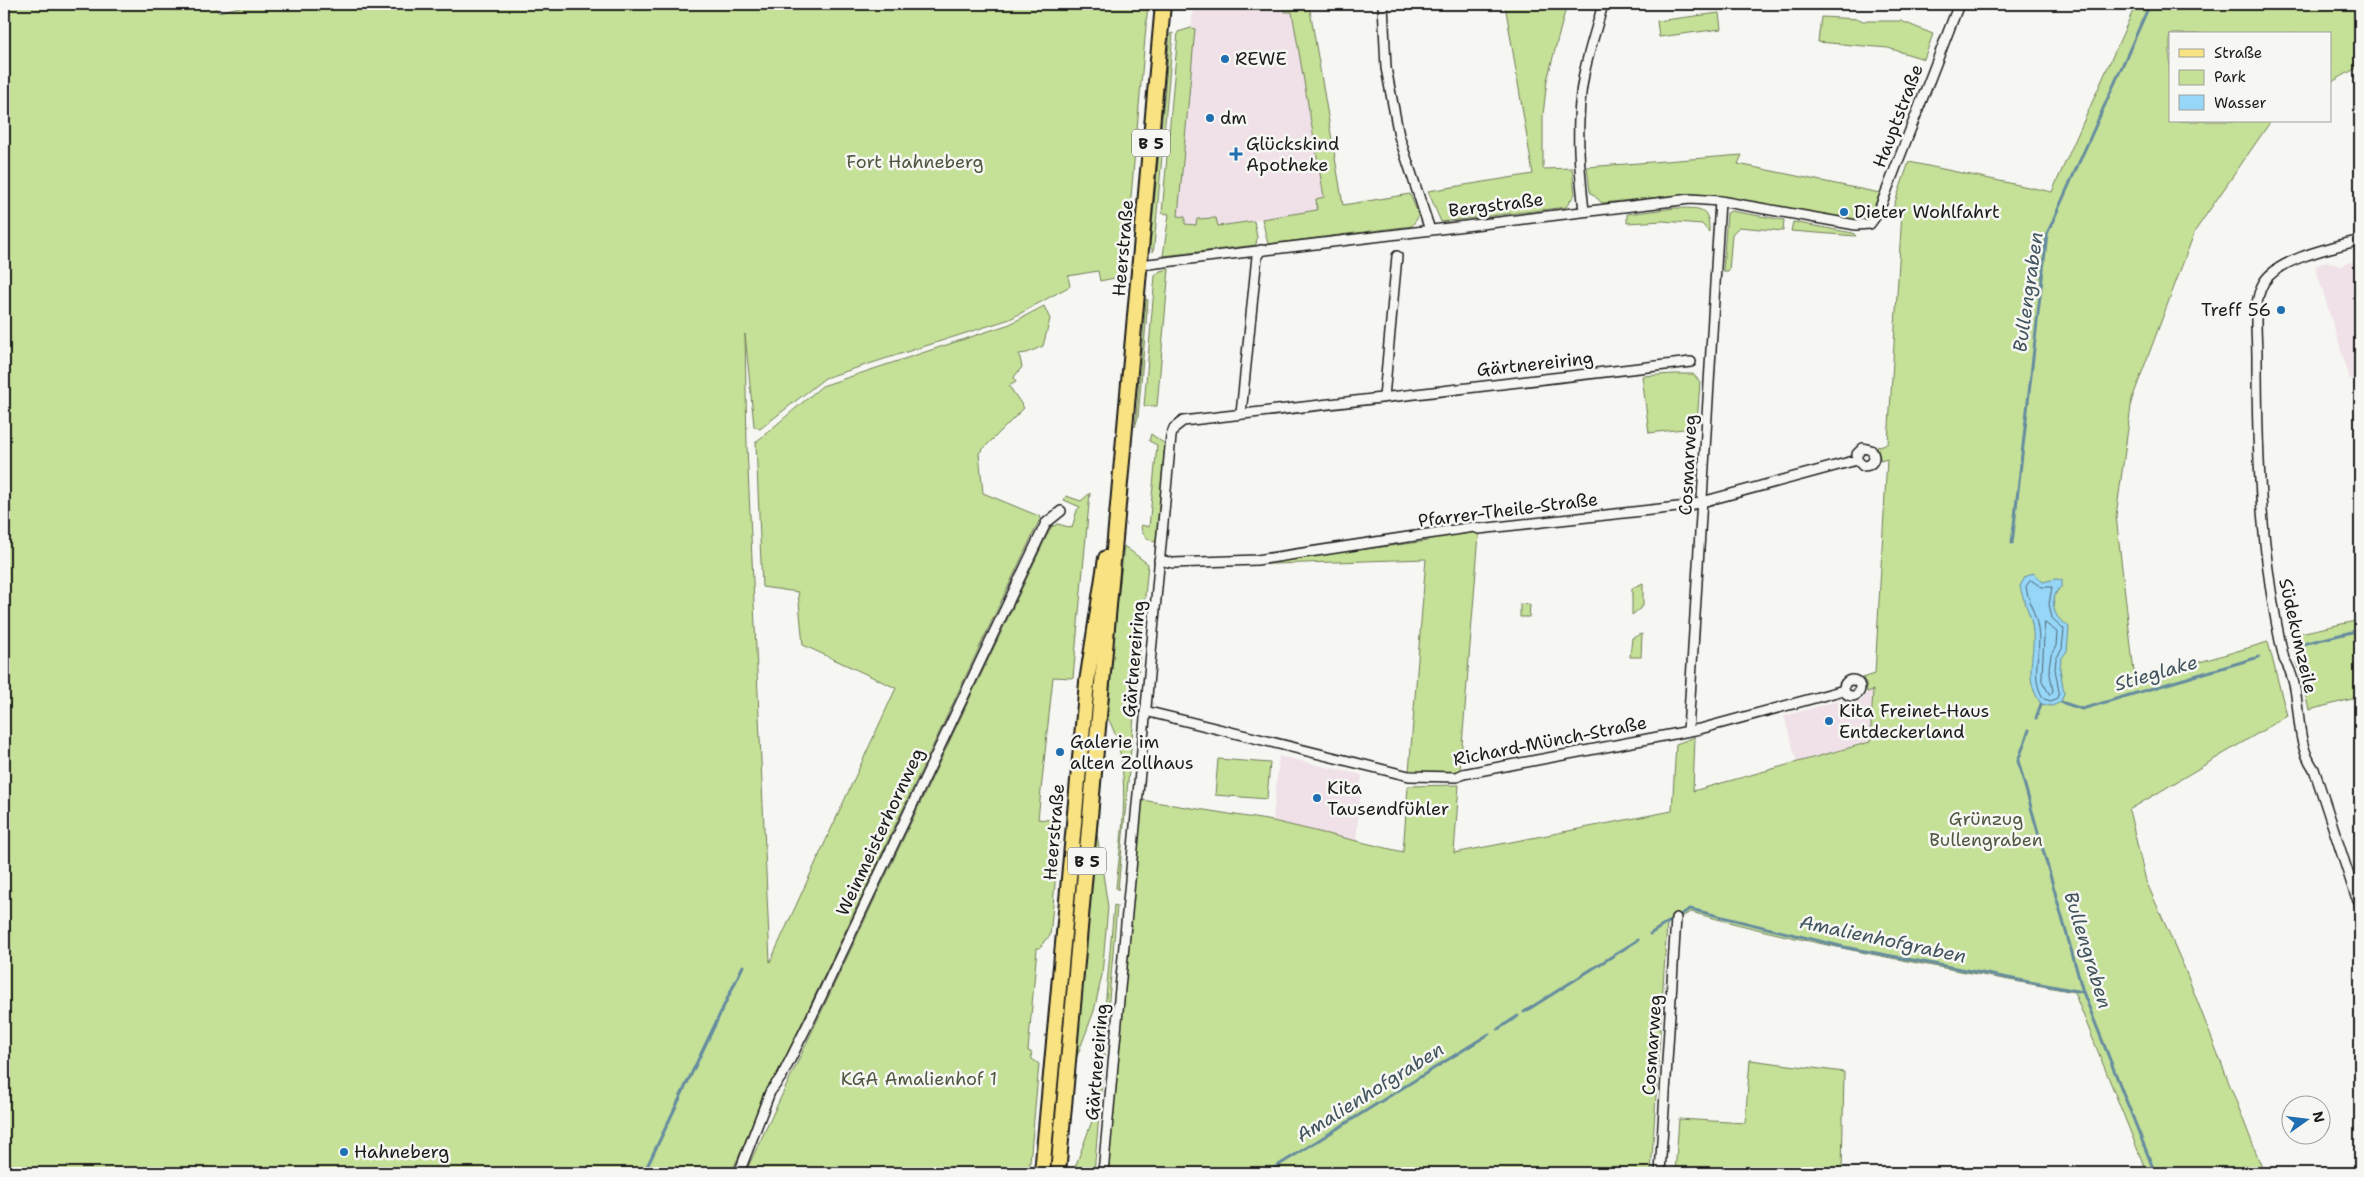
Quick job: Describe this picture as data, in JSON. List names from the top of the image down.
{
  "streets": {
    "main road": ["B 5", "Heerstraße"],
    "street": [
      "Hauptstraße",
      "Bergstraße",
      "Gärtnereiring",
      "Cosmarweg",
      "Pfarrer-Theile-Straße",
      "Südekumzeile",
      "Richard-Münch-Straße",
      "Weinmeisterhornweg"
    ]
  },
  "crossings": [
    ["Hauptstraße", "Bergstraße"],
    ["Bergstraße", "Heerstraße"],
    ["Bergstraße", "Cosmarweg"],
    ["Gärtnereiring", "Pfarrer-Theile-Straße"],
    ["Gärtnereiring", "Richard-Münch-Straße"],
    ["Cosmarweg", "Pfarrer-Theile-Straße"],
    ["Cosmarweg", "Richard-Münch-Straße"]
  ],
  "water": ["Bullengraben", "Stieglake", "Amalienhofgraben"],
  "parks": ["Fort Hahneberg", "Grünzug Bullengraben", "KGA Amalienhof 1"],
  "places": {
    "other": [
      "REWE",
      "dm",
      "Dieter Wohlfahrt",
      "Treff 56",
      "Kita Freinet-Haus Entdeckerland",
      "Galerie im alten Zollhaus",
      "Kita Tausendfühler",
      "Hahneberg"
    ],
    "health": ["Glückskind Apotheke"]
  },
  "legend": ["Straße", "Park", "Wasser"],
  "north": "right"
}
